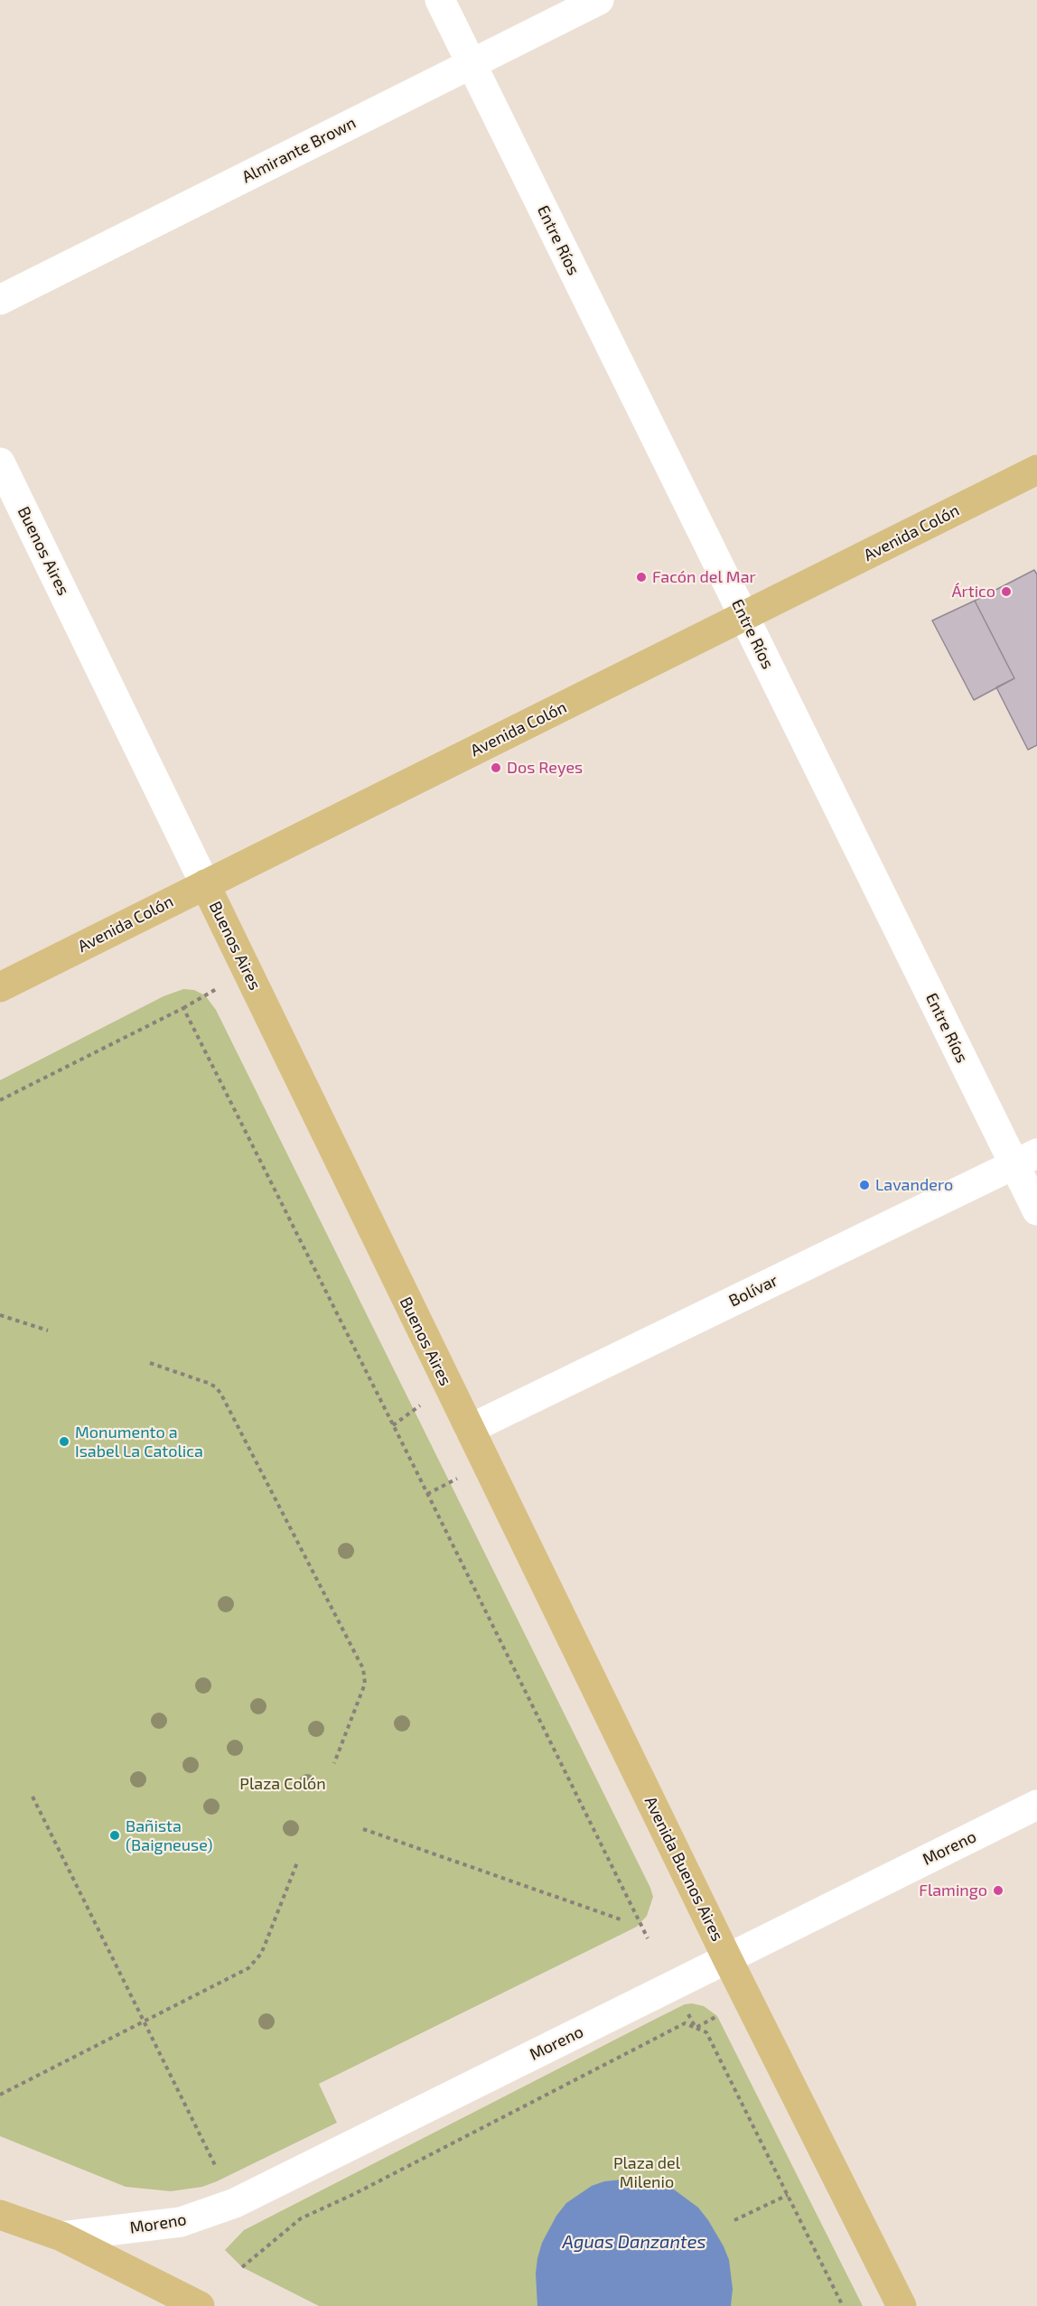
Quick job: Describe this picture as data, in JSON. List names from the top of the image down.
{
  "streets": {
    "main road": ["Avenida Colón", "Buenos Aires", "Avenida Buenos Aires"],
    "street": [
      "Almirante Brown",
      "Entre Ríos",
      "Bolívar",
      "Moreno"
    ]
  },
  "crossings": [
    ["Almirante Brown", "Entre Ríos"],
    ["Entre Ríos", "Avenida Colón"],
    ["Entre Ríos", "Bolívar"],
    ["Avenida Colón", "Buenos Aires"],
    ["Buenos Aires", "Bolívar"],
    ["Buenos Aires", "Avenida Buenos Aires"],
    ["Bolívar", "Avenida Buenos Aires"],
    ["Moreno", "Avenida Buenos Aires"]
  ],
  "water": ["Aguas Danzantes"],
  "parks": ["Plaza Colón", "Plaza del Milenio"],
  "places": [
    "Facón del Mar",
    "Ártico",
    "Dos Reyes",
    "Lavandero",
    "Monumento a Isabel La Catolica",
    "Bañista (Baigneuse)",
    "Flamingo"
  ]
}
